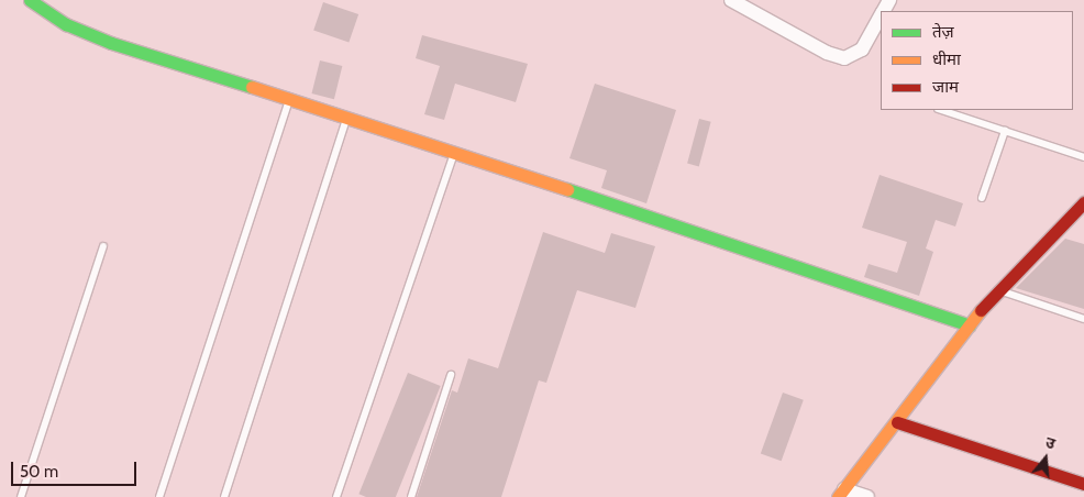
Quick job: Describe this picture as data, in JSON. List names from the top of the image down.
{
  "legend": ["तेज़", "धीमा", "जाम"],
  "scale_bar": "50 m",
  "north": "top"
}
